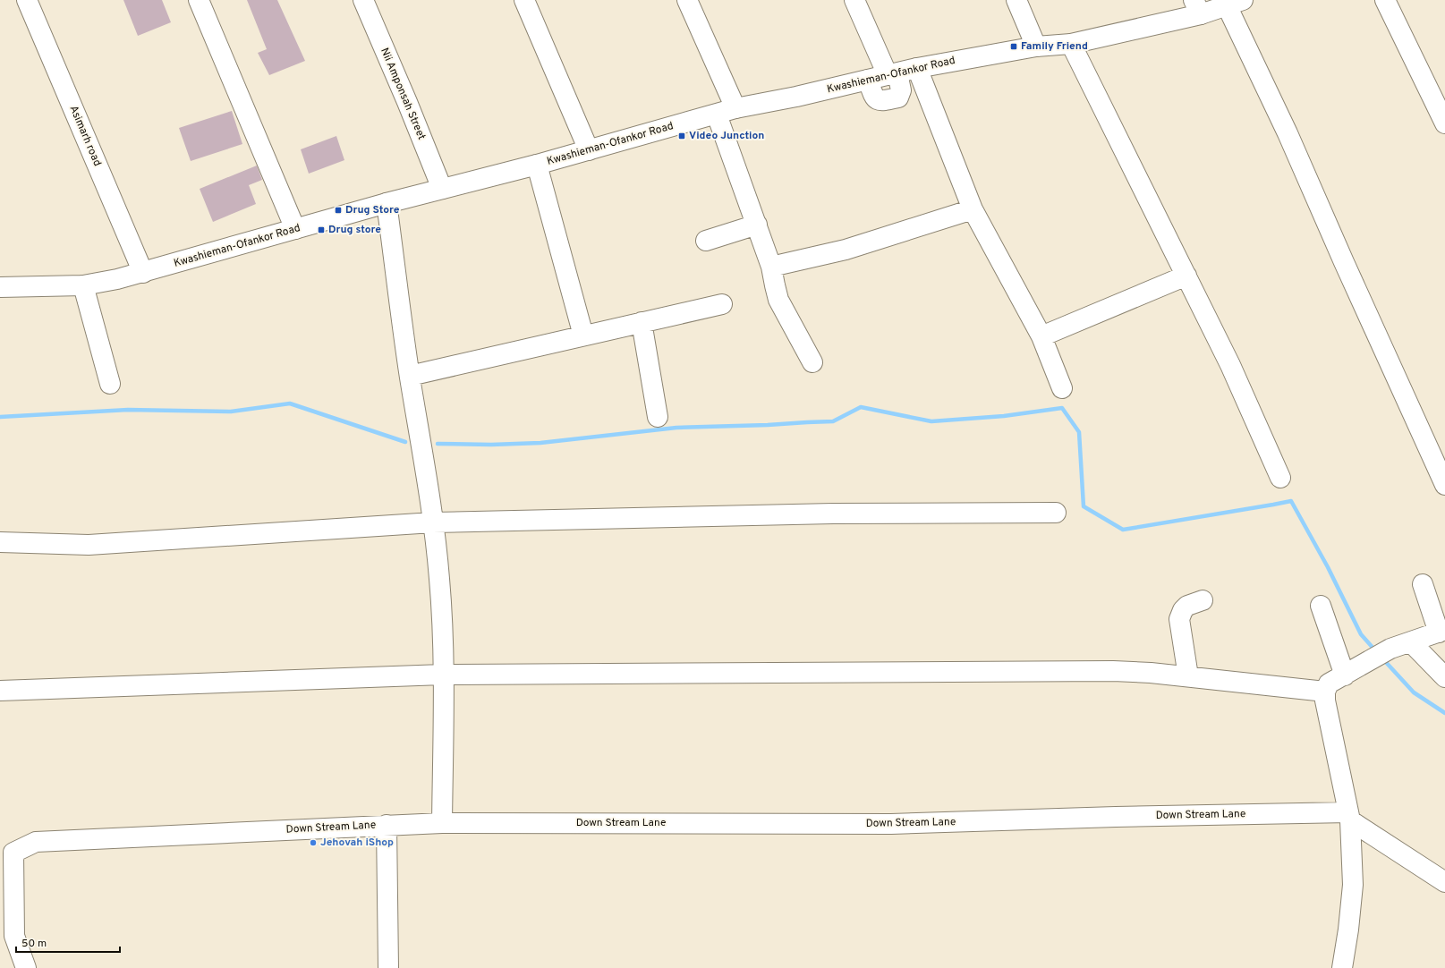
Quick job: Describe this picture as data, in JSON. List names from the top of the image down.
{
  "streets": {
    "street": [
      "Kwashieman-Ofankor Road",
      "Nii Amponsah Street",
      "Asimarh road",
      "Down Stream Lane"
    ]
  },
  "crossings": [
    ["Kwashieman-Ofankor Road", "Nii Amponsah Street"],
    ["Kwashieman-Ofankor Road", "Asimarh road"]
  ],
  "places": {
    "transit": [
      "Family Friend",
      "Video Junction",
      "Drug Store",
      "Drug store"
    ],
    "other": ["Jehovah iShop"]
  },
  "scale_bar": "50 m"
}
